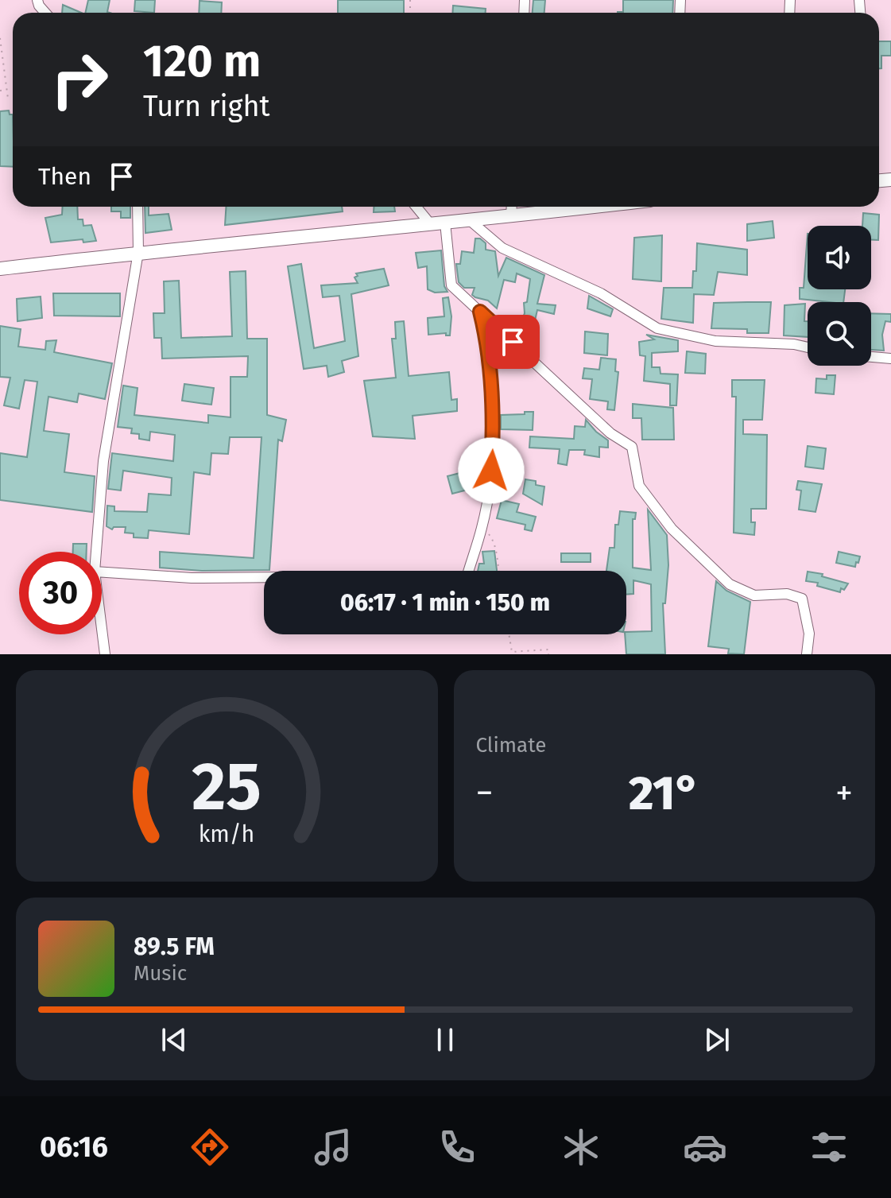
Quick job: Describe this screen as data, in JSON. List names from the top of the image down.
{
  "page": {
    "turn": ["120 m", "Turn right"],
    "then": "Then",
    "limit": "30",
    "trip": "06:17 · 1 min · 150 m",
    "tile": "Climate",
    "heat": ["−", "21°", "+"],
    "song": ["89.5 FM", "Music"],
    "tabs": "06:16",
    "gauge": ["25", "km/h"]
  }
}
